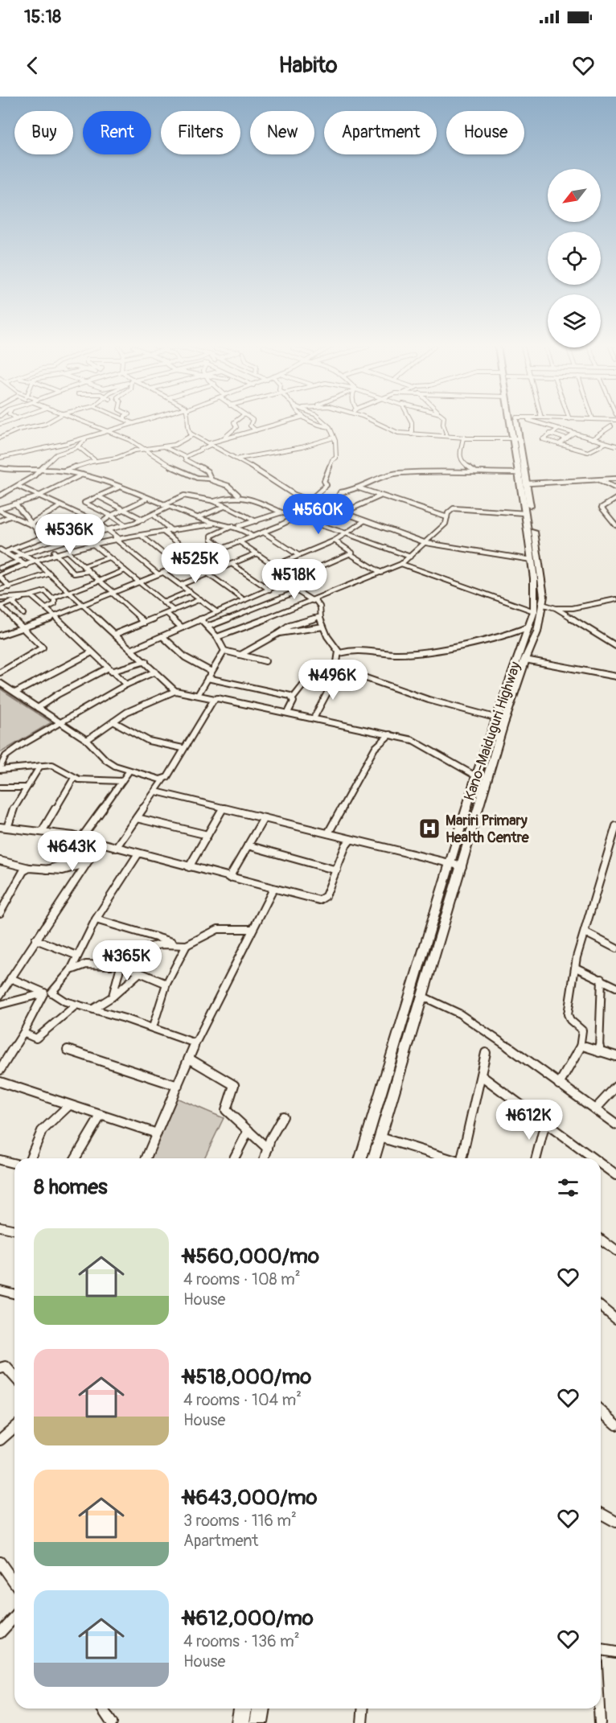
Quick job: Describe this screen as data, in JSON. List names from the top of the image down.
{
  "streets": {
    "highway": ["Kano-Maiduguri Highway"]
  },
  "places": {
    "hospital": ["Mariri Primary Health Centre"]
  },
  "north": "bottom left",
  "page": {
    "status": "15:18",
    "header": "Habito",
    "chip": [
      "Buy",
      "Rent",
      "Filters",
      "New",
      "Apartment",
      "House"
    ],
    "price": [
      "₦560K",
      "₦536K",
      "₦525K",
      "₦518K",
      "₦496K",
      "₦643K",
      "₦365K",
      "₦612K"
    ],
    "heading": "8 homes",
    "list": [
      {
        "name": "₦560,000/mo",
        "note": "4 rooms · 108 m² · House"
      },
      {
        "name": "₦518,000/mo",
        "note": "4 rooms · 104 m² · House"
      },
      {
        "name": "₦643,000/mo",
        "note": "3 rooms · 116 m² · Apartment"
      },
      {
        "name": "₦612,000/mo",
        "note": "4 rooms · 136 m² · House"
      }
    ]
  }
}
